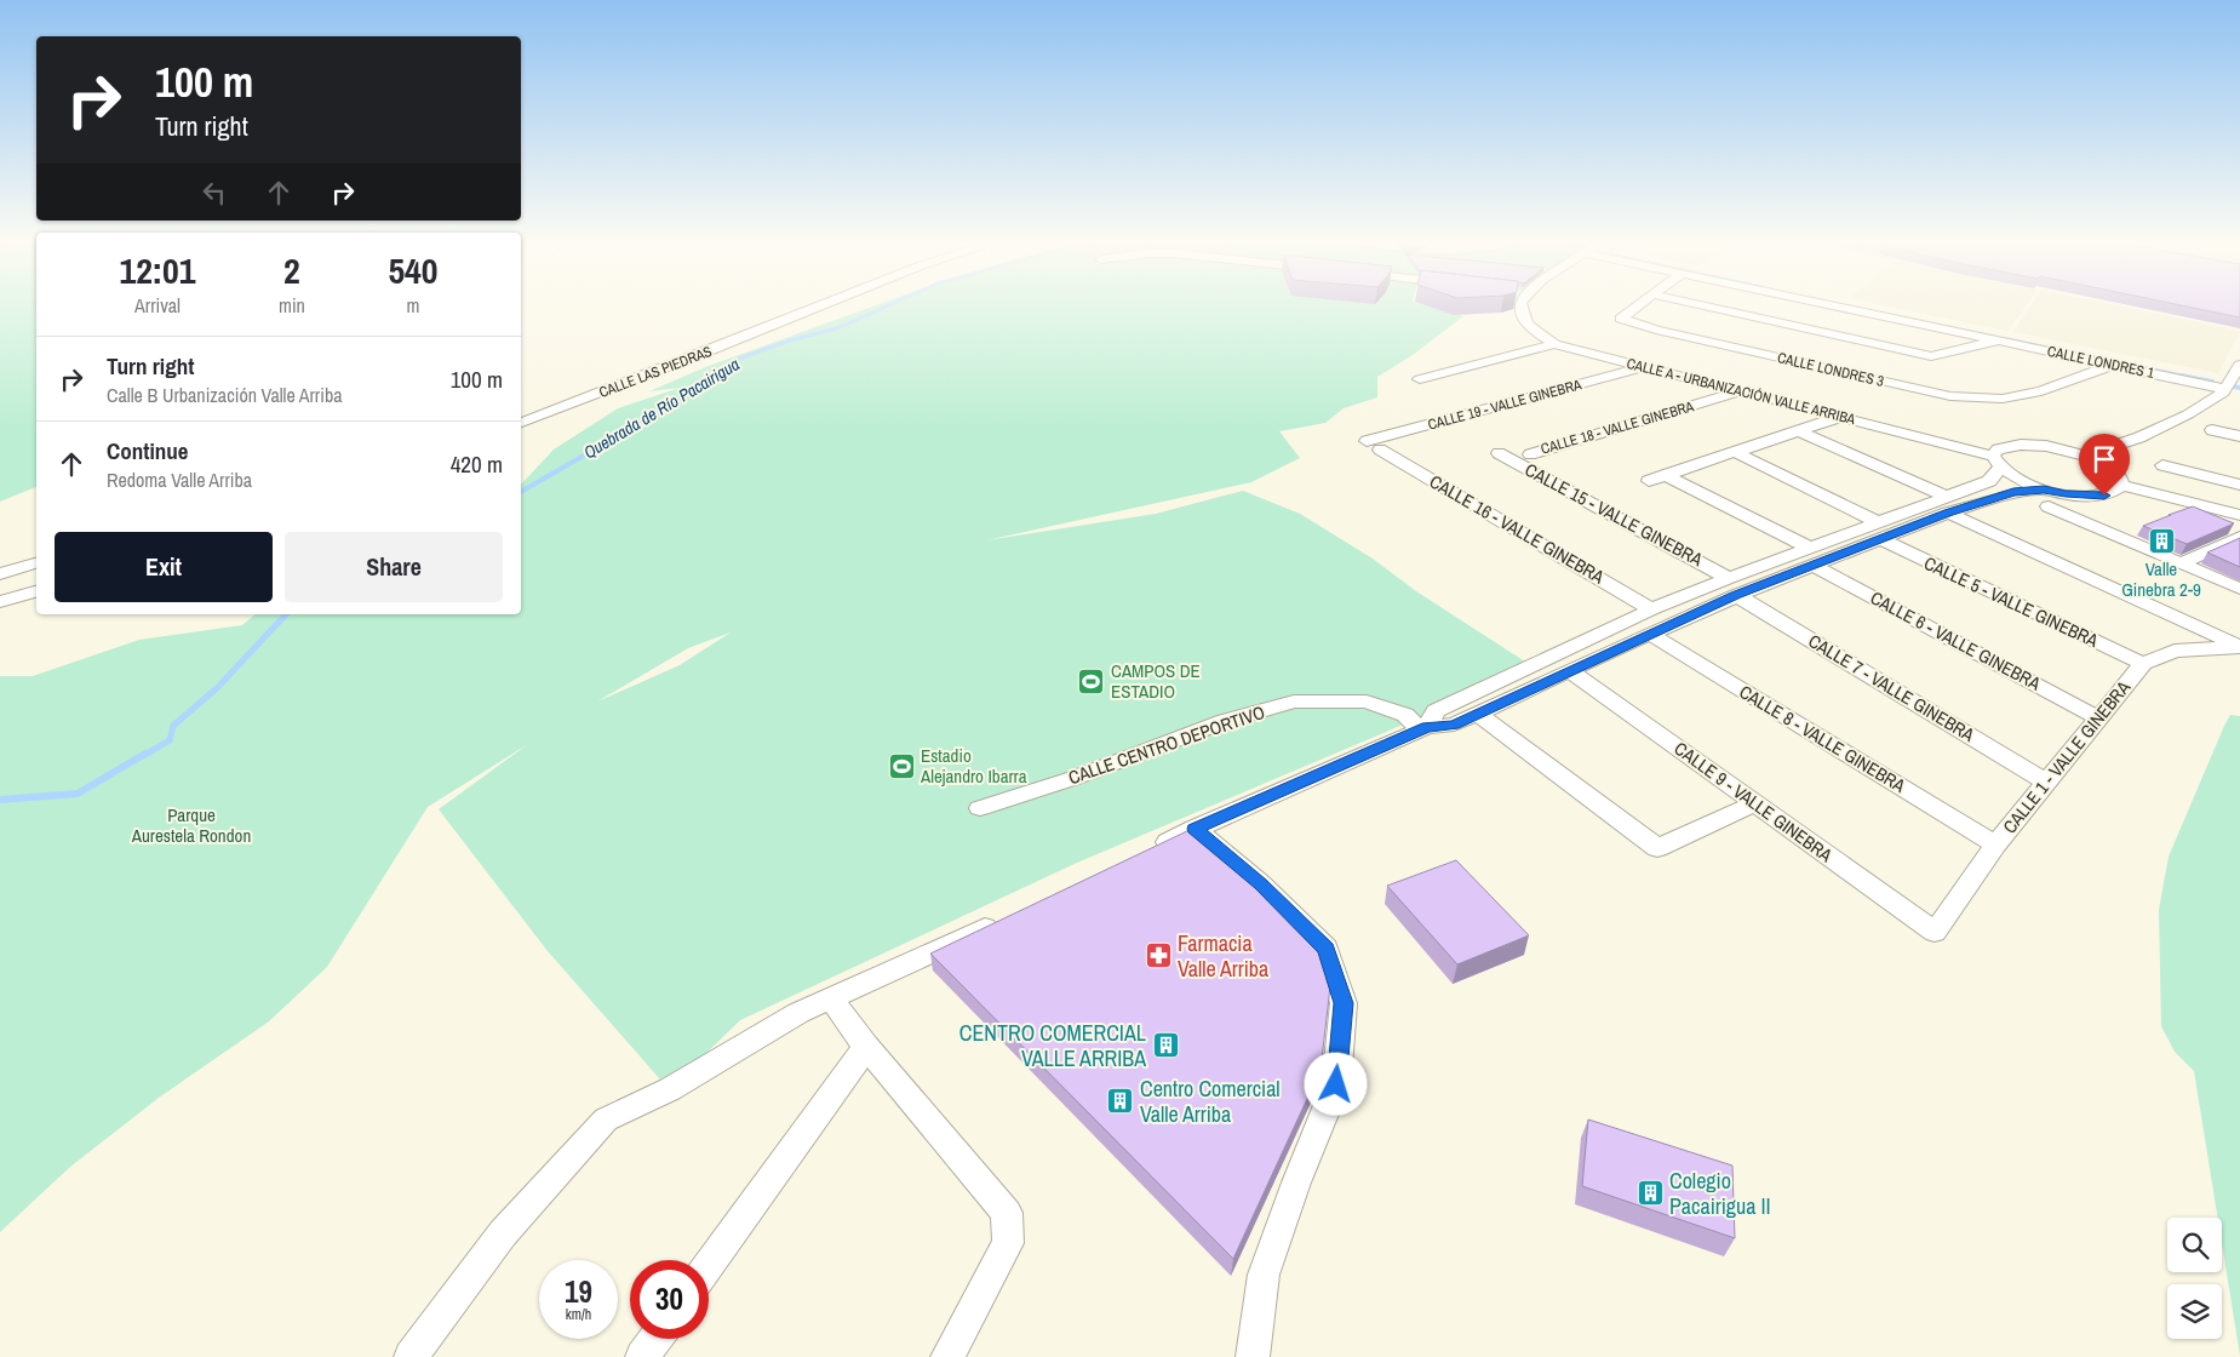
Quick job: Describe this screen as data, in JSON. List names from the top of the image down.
{
  "streets": {
    "street": [
      "CALLE LONDRES 1",
      "CALLE LONDRES 3",
      "CALLE LAS PIEDRAS",
      "CALLE A - URBANIZACIÓN VALLE ARRIBA",
      "CALLE 19 - VALLE GINEBRA",
      "CALLE 18 - VALLE GINEBRA",
      "CALLE 15 - VALLE GINEBRA",
      "CALLE 16 - VALLE GINEBRA",
      "CALLE 5 - VALLE GINEBRA",
      "CALLE 6 - VALLE GINEBRA",
      "CALLE 7 - VALLE GINEBRA",
      "CALLE 8 - VALLE GINEBRA",
      "CALLE CENTRO DEPORTIVO",
      "CALLE 1 - VALLE GINEBRA",
      "CALLE 9 - VALLE GINEBRA"
    ]
  },
  "crossings": [
    ["CALLE LONDRES 1", "CALLE LONDRES 3"],
    ["CALLE A - URBANIZACIÓN VALLE ARRIBA", "CALLE 19 - VALLE GINEBRA"],
    ["CALLE A - URBANIZACIÓN VALLE ARRIBA", "CALLE 18 - VALLE GINEBRA"],
    ["CALLE 19 - VALLE GINEBRA", "CALLE 16 - VALLE GINEBRA"],
    ["CALLE 15 - VALLE GINEBRA", "CALLE 7 - VALLE GINEBRA"],
    ["CALLE 5 - VALLE GINEBRA", "CALLE 1 - VALLE GINEBRA"],
    ["CALLE 6 - VALLE GINEBRA", "CALLE 1 - VALLE GINEBRA"],
    ["CALLE 7 - VALLE GINEBRA", "CALLE 1 - VALLE GINEBRA"],
    ["CALLE 8 - VALLE GINEBRA", "CALLE 1 - VALLE GINEBRA"],
    ["CALLE 1 - VALLE GINEBRA", "CALLE 9 - VALLE GINEBRA"]
  ],
  "water": ["Quebrada de Río Pacairigua"],
  "parks": ["Parque Aurestela Rondon"],
  "places": {
    "building": [
      "Valle Ginebra 2-9",
      "CENTRO COMERCIAL VALLE ARRIBA",
      "Centro Comercial Valle Arriba",
      "Colegio Pacairigua II"
    ],
    "sports": ["CAMPOS DE ESTADIO", "Estadio Alejandro Ibarra"],
    "pharmacy": ["Farmacia Valle Arriba"]
  },
  "page": {
    "turn": ["100 m", "Turn right"],
    "eta": [
      "12:01",
      "Arrival",
      "2",
      "min",
      "540",
      "m"
    ],
    "list": [
      {
        "name": "Turn right",
        "note": "Calle B Urbanización Valle Arriba",
        "value": "100 m"
      },
      {
        "name": "Continue",
        "note": "Redoma Valle Arriba",
        "value": "420 m"
      }
    ],
    "buttons": ["Exit", "Share"],
    "speed": "19 km/h",
    "limit": "30"
  }
}
